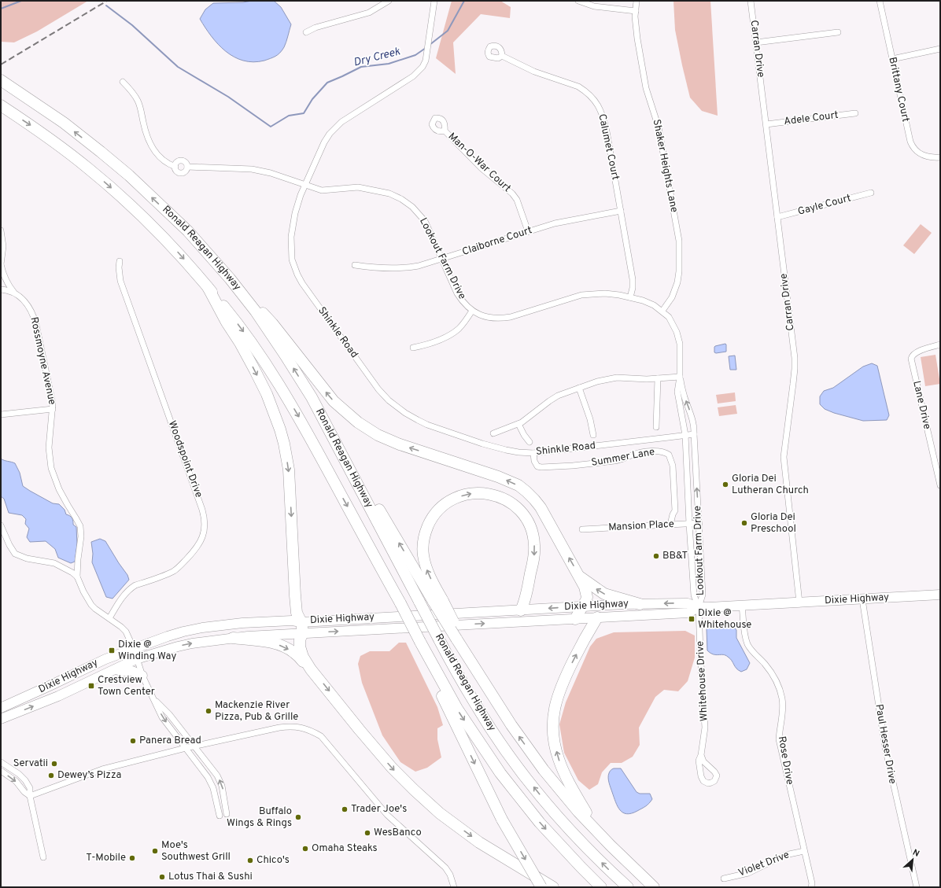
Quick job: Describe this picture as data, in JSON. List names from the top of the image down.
{
  "streets": {
    "highway": ["Ronald Reagan Highway"],
    "main road": ["Dixie Highway"],
    "street": [
      "Carran Drive",
      "Brittany Court",
      "Adele Court",
      "Calumet Court",
      "Man-O-War Court",
      "Shaker Heights Lane",
      "Gayle Court",
      "Claiborne Court",
      "Lookout Farm Drive",
      "Shinkle Road",
      "Rossmoyne Avenue",
      "Lane Drive",
      "Summer Lane",
      "Woodspoint Drive",
      "Mansion Place",
      "Whitehouse Drive",
      "Paul Hesser Drive",
      "Rose Drive",
      "Violet Drive"
    ]
  },
  "crossings": [
    ["Carran Drive", "Adele Court"],
    ["Carran Drive", "Gayle Court"],
    ["Carran Drive", "Dixie Highway"],
    ["Calumet Court", "Claiborne Court"],
    ["Calumet Court", "Lookout Farm Drive"],
    ["Man-O-War Court", "Claiborne Court"],
    ["Shaker Heights Lane", "Lookout Farm Drive"],
    ["Claiborne Court", "Lookout Farm Drive"],
    ["Lookout Farm Drive", "Shinkle Road"],
    ["Lookout Farm Drive", "Mansion Place"],
    ["Lookout Farm Drive", "Dixie Highway"],
    ["Lookout Farm Drive", "Whitehouse Drive"],
    ["Shinkle Road", "Summer Lane"],
    ["Summer Lane", "Mansion Place"],
    ["Dixie Highway", "Whitehouse Drive"],
    ["Dixie Highway", "Paul Hesser Drive"],
    ["Dixie Highway", "Rose Drive"],
    ["Rose Drive", "Violet Drive"]
  ],
  "water": ["Dry Creek"],
  "places": {
    "other": [
      "Gloria Dei Lutheran Church",
      "Gloria Dei Preschool",
      "BB&T",
      "Mackenzie River Pizza, Pub & Grille",
      "Panera Bread",
      "Servatii",
      "Dewey’s Pizza",
      "Trader Joe's",
      "Buffalo Wings & Rings",
      "WesBanco",
      "Omaha Steaks",
      "Moe's Southwest Grill",
      "T-Mobile",
      "Chico's",
      "Lotus Thai & Sushi"
    ],
    "transit": ["Dixie @ Whitehouse", "Dixie @ Winding Way", "Crestview Town Center"]
  },
  "north": "top right"
}
